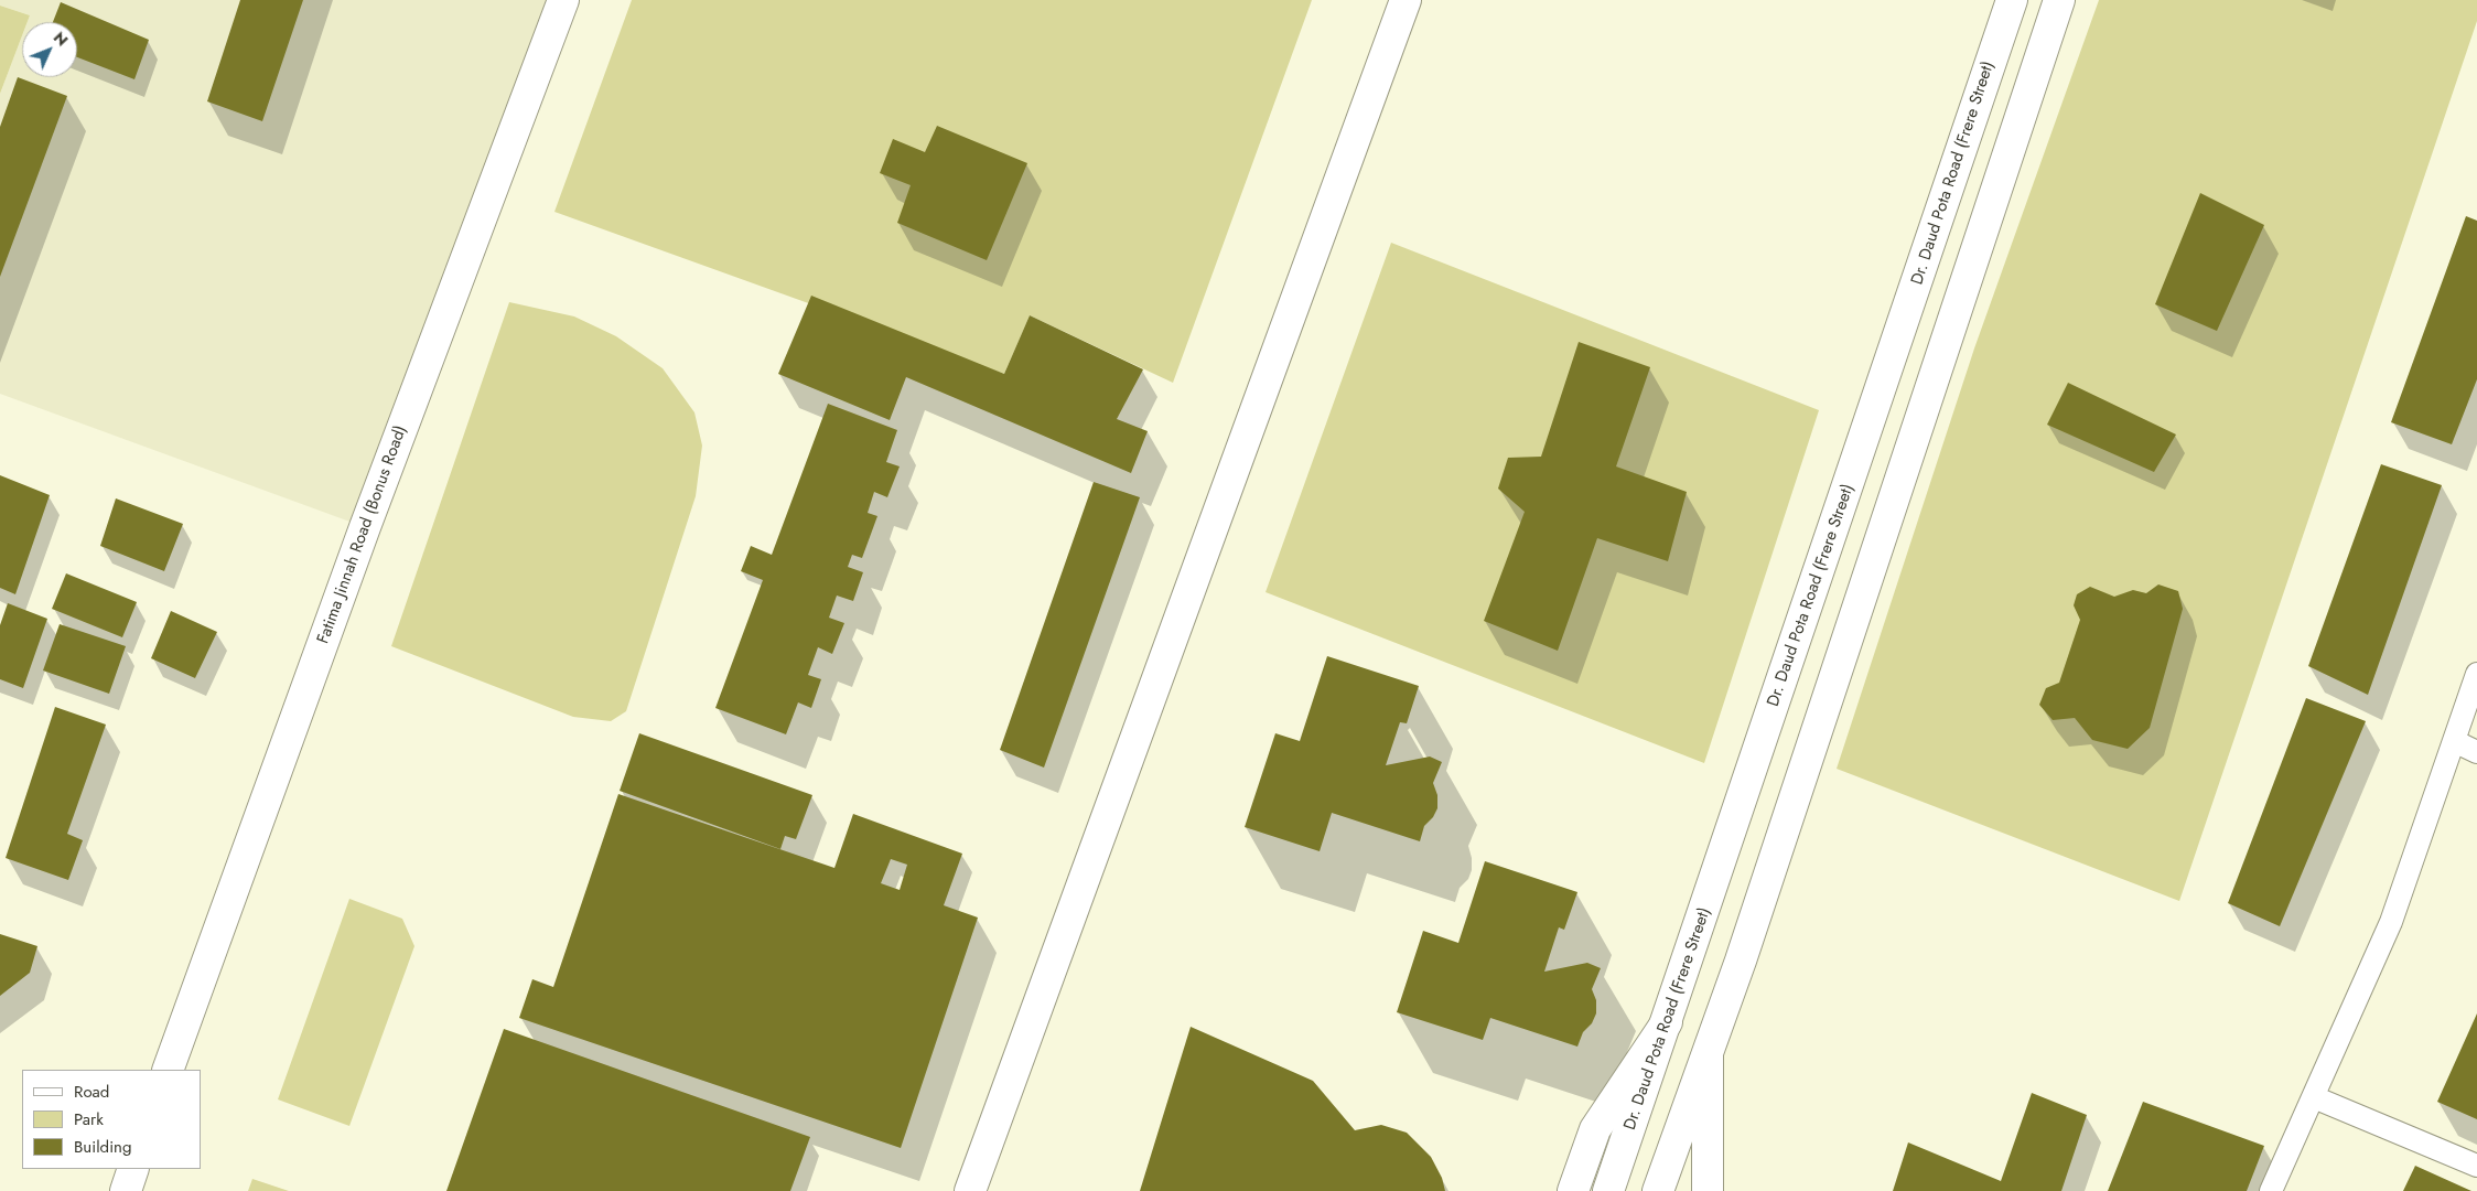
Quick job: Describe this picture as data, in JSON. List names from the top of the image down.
{
  "streets": {
    "main road": ["Dr. Daud Pota Road (Frere Street)", "Fatima Jinnah Road (Bonus Road)"]
  },
  "legend": ["Road", "Park", "Building"],
  "north": "top right"
}
